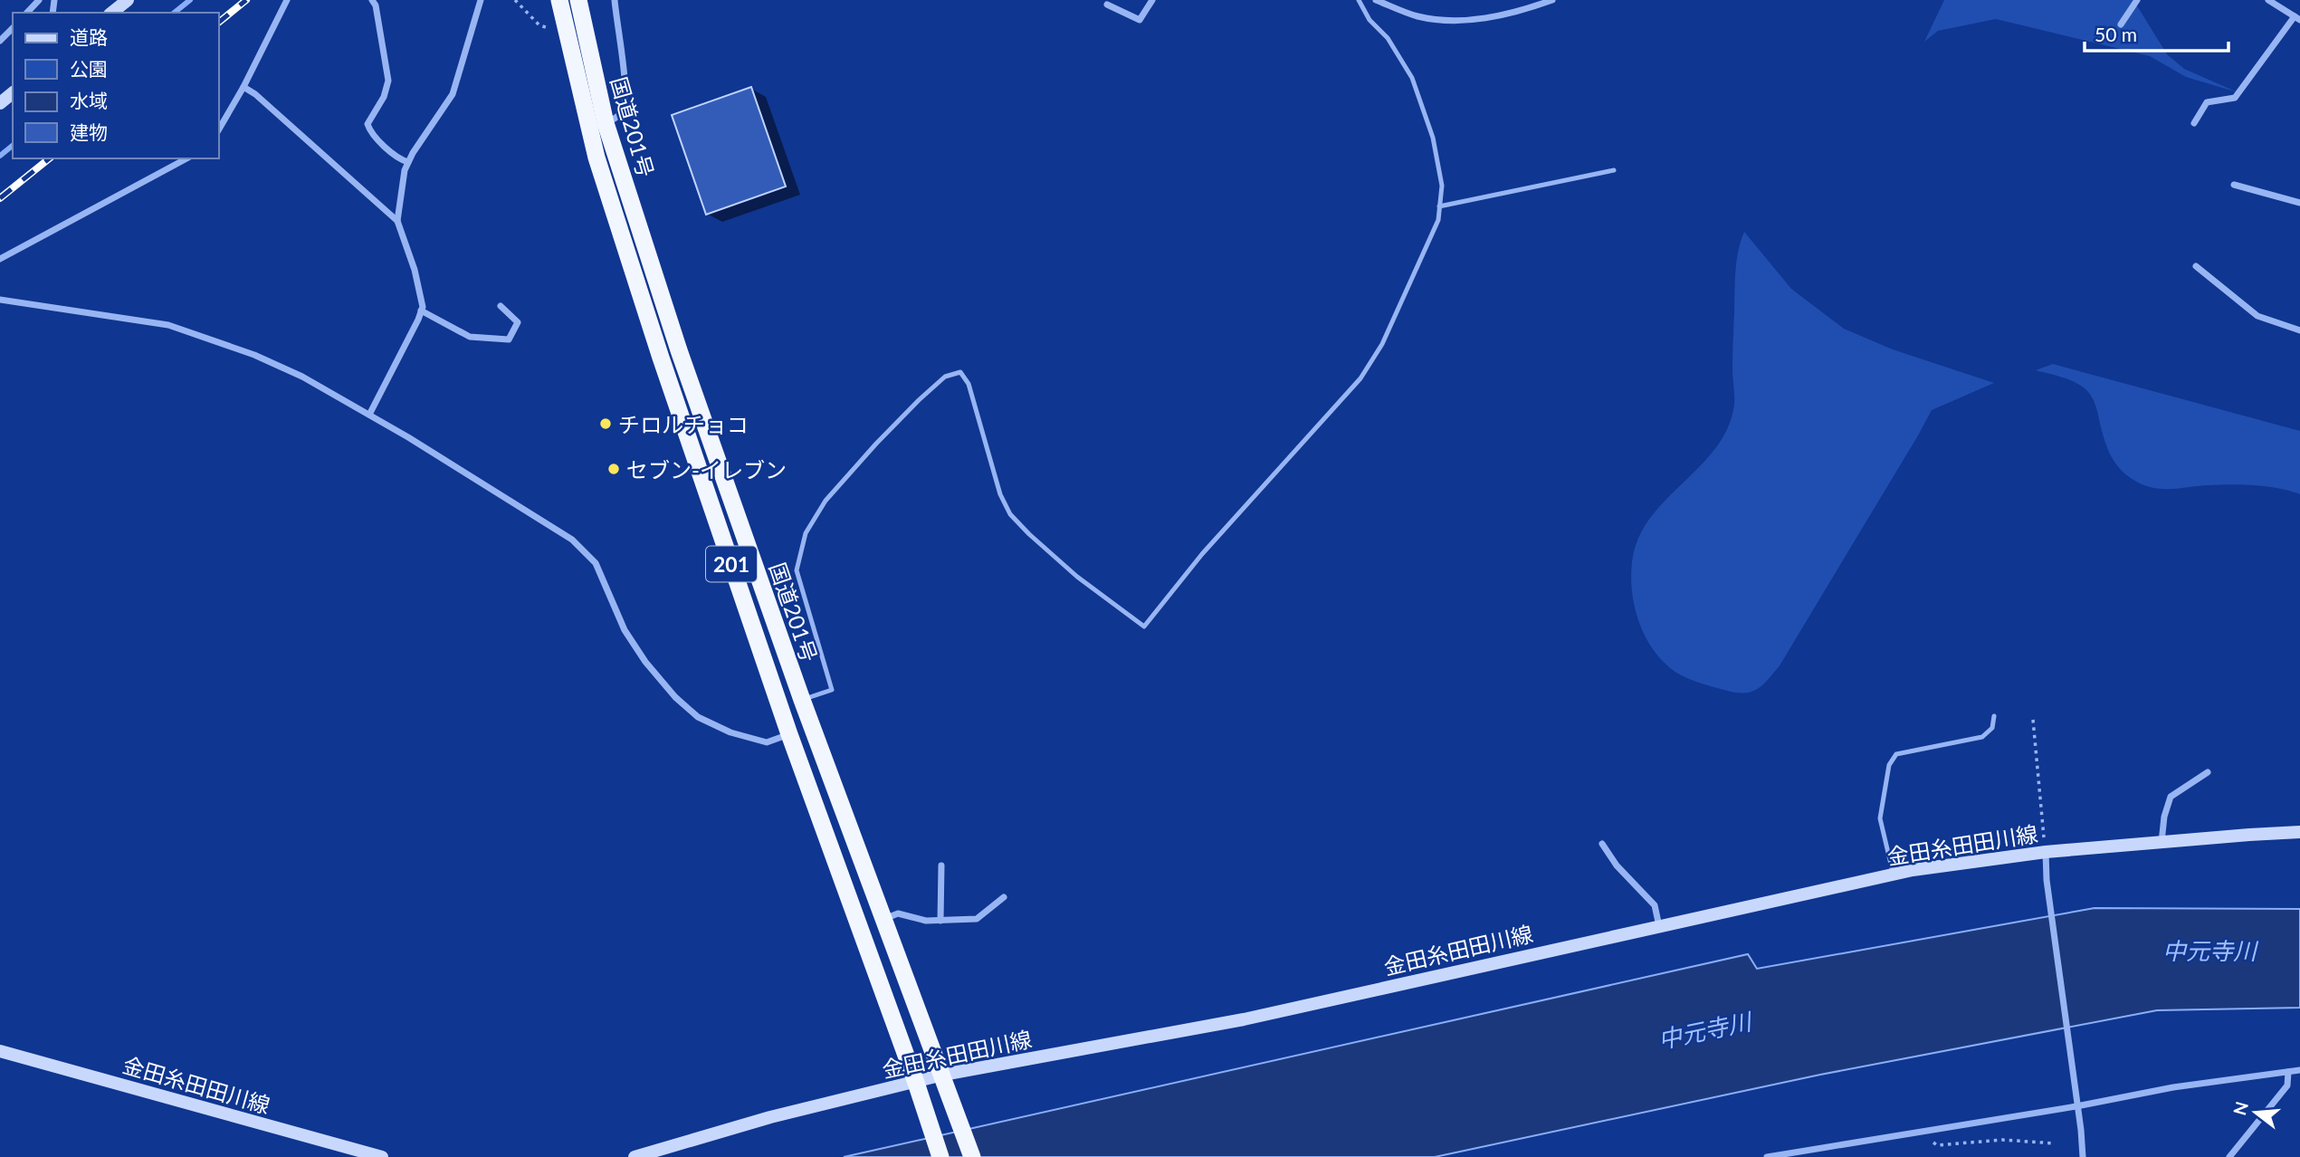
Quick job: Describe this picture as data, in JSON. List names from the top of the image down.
{
  "streets": {
    "highway": ["国道201号", "201"],
    "main road": ["金田糸田田川線"]
  },
  "crossings": [
    ["国道201号", "金田糸田田川線"]
  ],
  "water": ["中元寺川"],
  "places": ["チロルチョコ", "セブン-イレブン"],
  "legend": [
    "道路",
    "公園",
    "水域",
    "建物"
  ],
  "scale_bar": "50 m",
  "north": "left"
}
